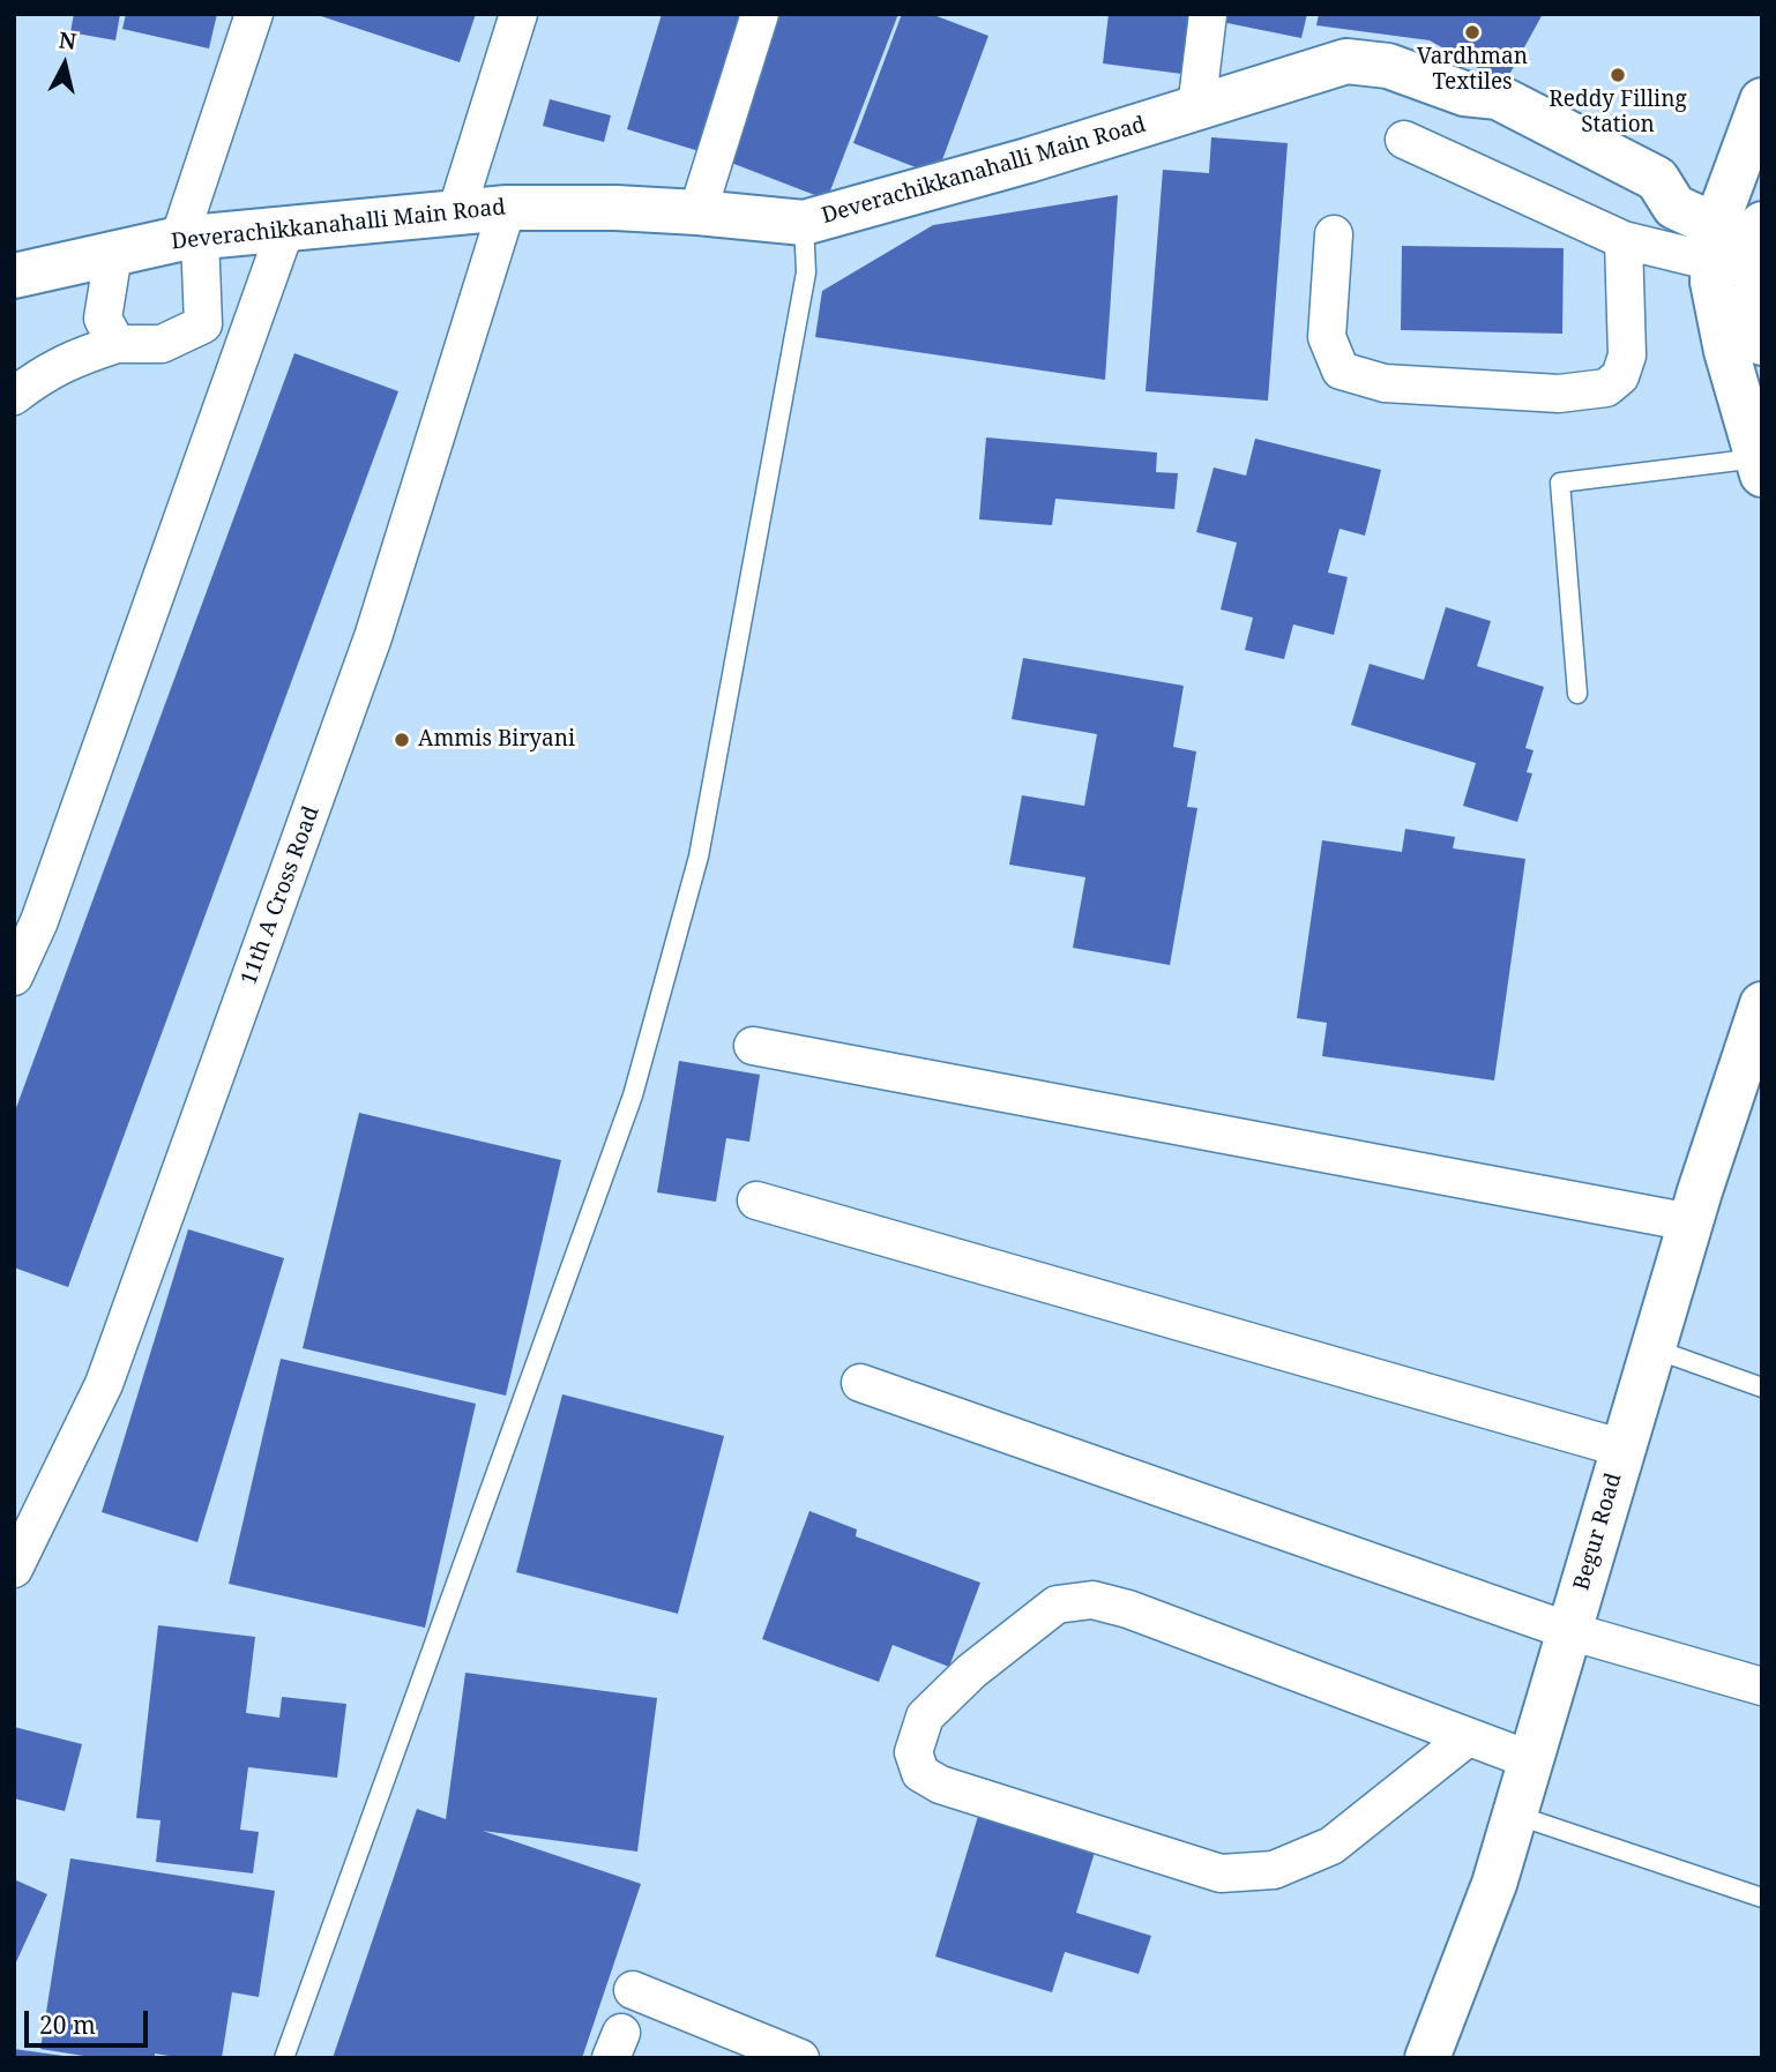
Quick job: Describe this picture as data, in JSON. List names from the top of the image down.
{
  "streets": {
    "street": ["Deverachikkanahalli Main Road", "11th A Cross Road", "Begur Road"]
  },
  "crossings": [
    ["Deverachikkanahalli Main Road", "11th A Cross Road"]
  ],
  "places": ["Vardhman Textiles", "Reddy Filling Station", "Ammis Biryani"],
  "scale_bar": "20 m",
  "north": "top"
}
